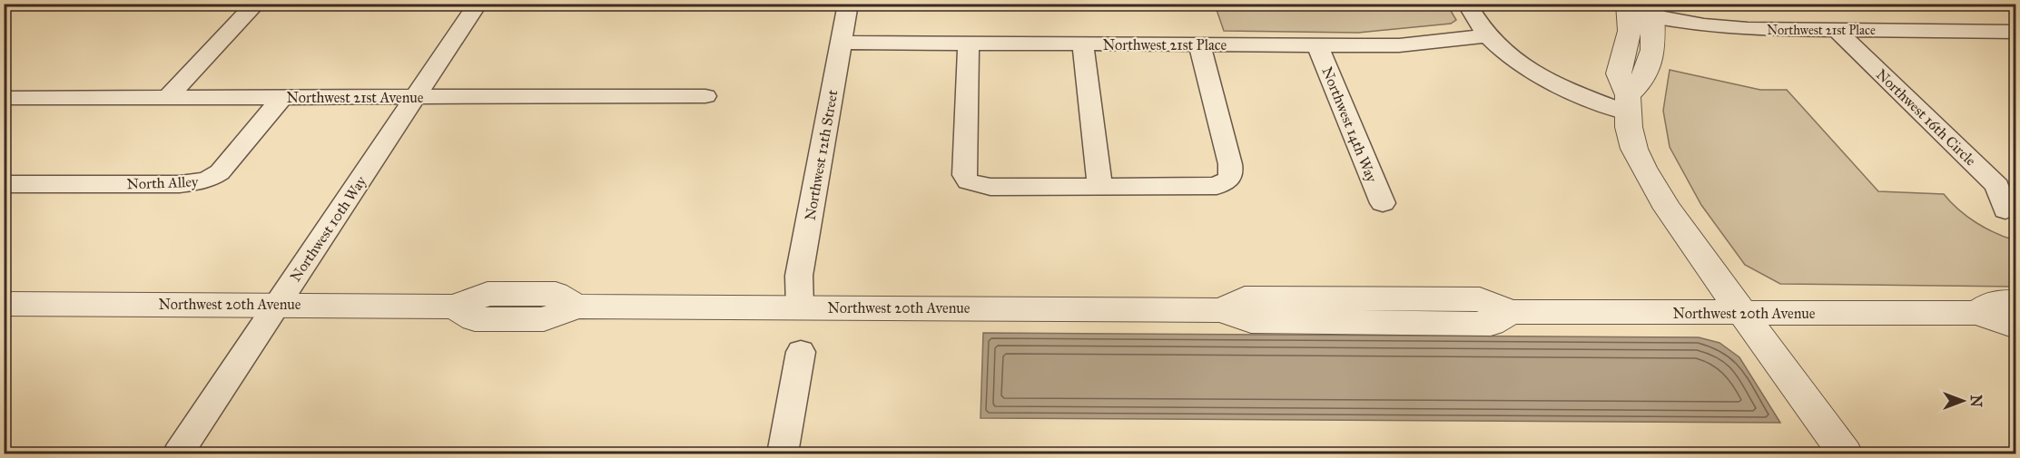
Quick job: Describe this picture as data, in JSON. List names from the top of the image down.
{
  "streets": {
    "street": [
      "Northwest 21st Place",
      "Northwest 21st Avenue",
      "Northwest 16th Circle",
      "Northwest 14th Way",
      "Northwest 12th Street",
      "North Alley",
      "Northwest 10th Way",
      "Northwest 20th Avenue"
    ]
  },
  "crossings": [
    ["Northwest 21st Place", "Northwest 16th Circle"],
    ["Northwest 21st Place", "Northwest 14th Way"],
    ["Northwest 21st Place", "Northwest 12th Street"],
    ["Northwest 21st Avenue", "North Alley"],
    ["Northwest 21st Avenue", "Northwest 10th Way"],
    ["Northwest 12th Street", "Northwest 20th Avenue"],
    ["Northwest 10th Way", "Northwest 20th Avenue"]
  ],
  "north": "right"
}
